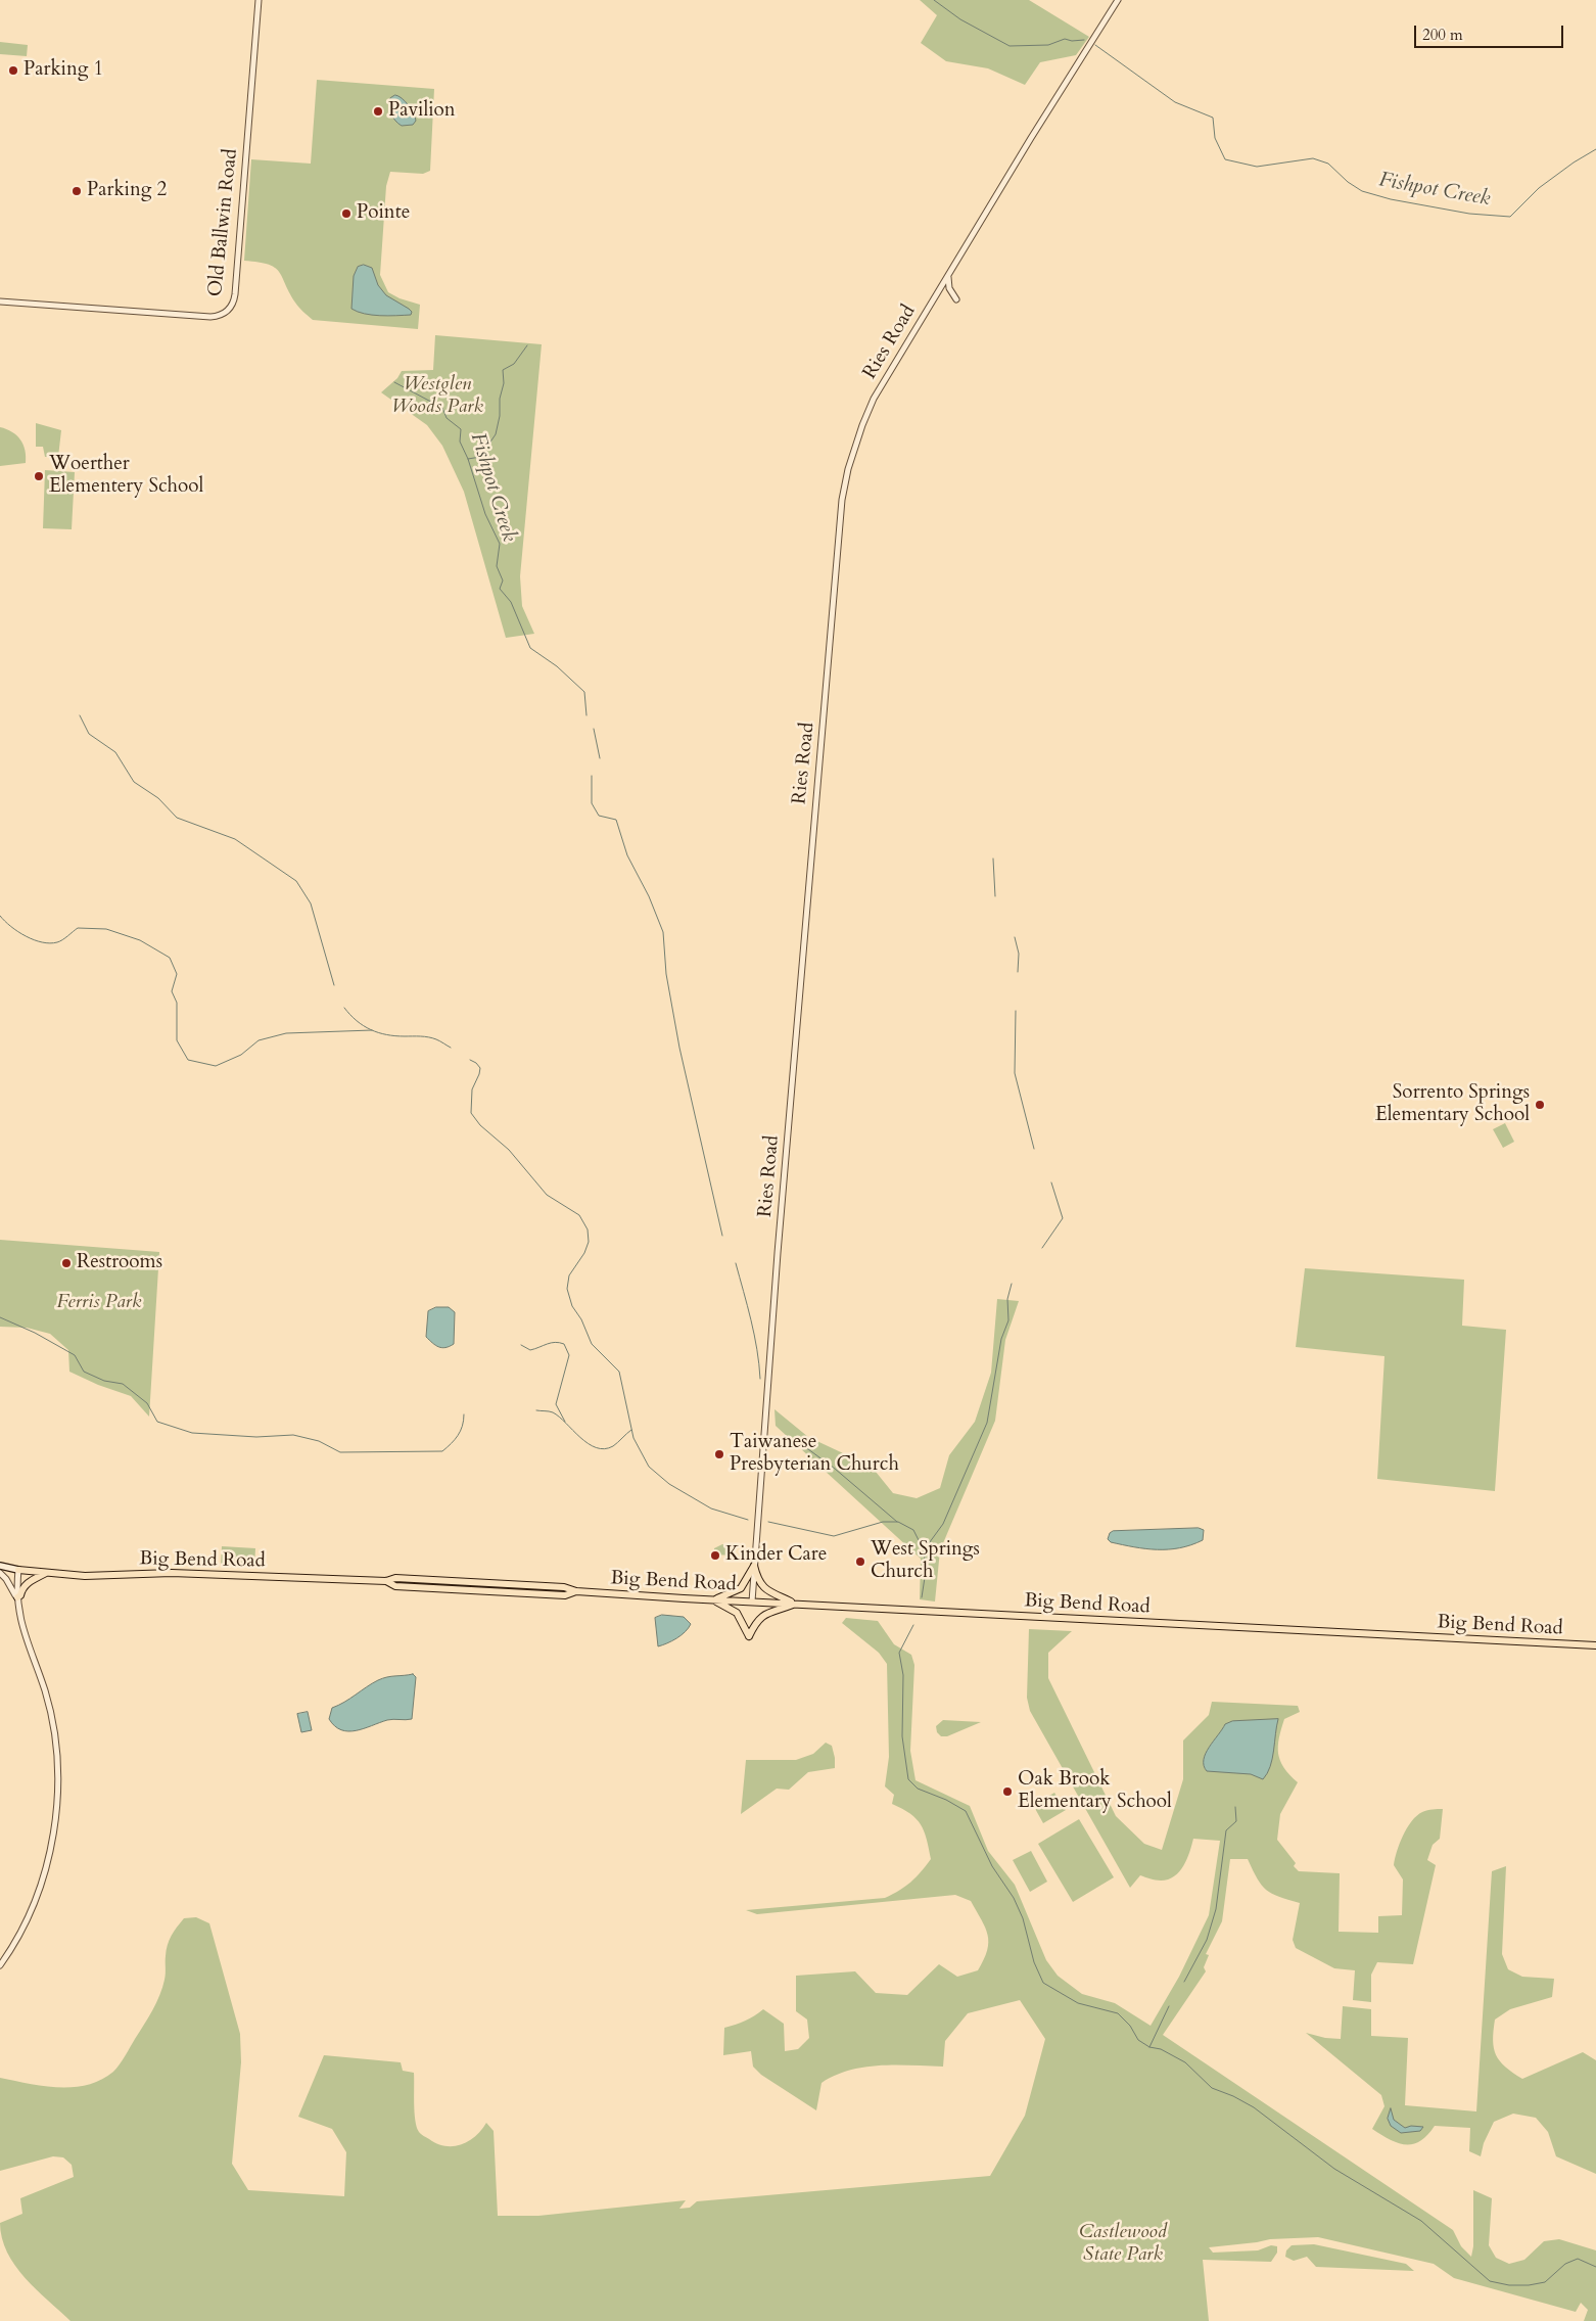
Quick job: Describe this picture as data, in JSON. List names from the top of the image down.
{
  "streets": {
    "main road": ["Big Bend Road"],
    "street": ["Old Ballwin Road", "Ries Road"]
  },
  "crossings": [
    ["Ries Road", "Big Bend Road"]
  ],
  "water": ["Fishpot Creek"],
  "parks": ["Westglen Woods Park", "Ferris Park", "Castlewood State Park"],
  "places": [
    "Parking 1",
    "Pavilion",
    "Parking 2",
    "Pointe",
    "Woerther Elementery School",
    "Sorrento Springs Elementary School",
    "Restrooms",
    "Taiwanese Presbyterian Church",
    "Kinder Care",
    "West Springs Church",
    "Oak Brook Elementary School"
  ],
  "scale_bar": "200 m"
}
